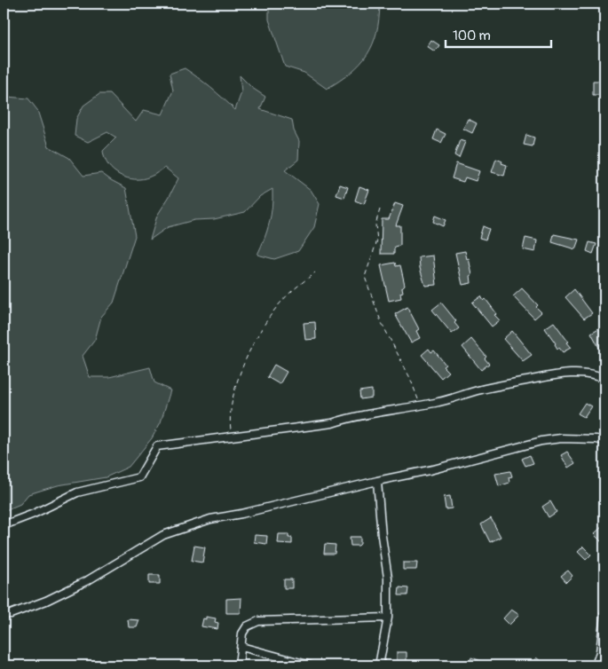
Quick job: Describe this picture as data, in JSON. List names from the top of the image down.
{
  "scale_bar": "100 m"
}
